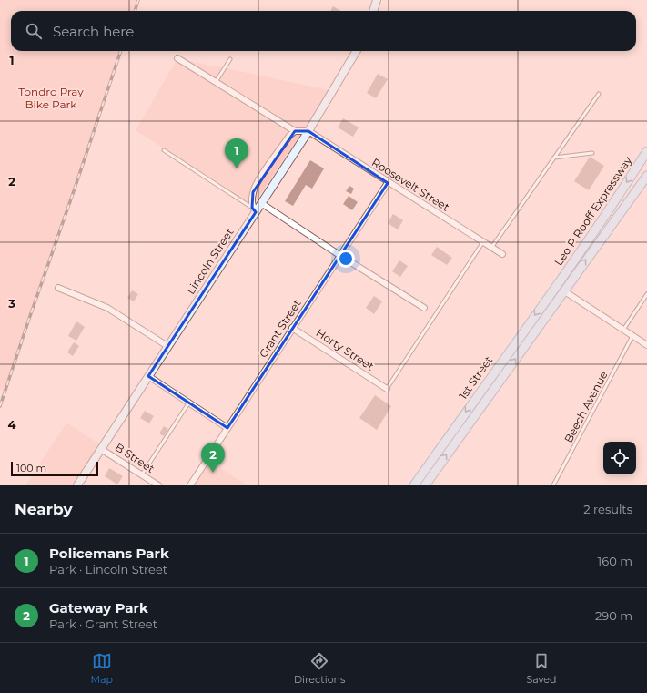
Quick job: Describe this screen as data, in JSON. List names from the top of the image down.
{
  "streets": {
    "main road": ["Leo P Rooff Expressway", "Lincoln Street", "1st Street"],
    "street": [
      "Roosevelt Street",
      "Grant Street",
      "Horty Street",
      "B Street"
    ],
    "lane": ["Beech Avenue"]
  },
  "crossings": [
    ["Roosevelt Street", "Lincoln Street"],
    ["Roosevelt Street", "Grant Street"],
    ["Leo P Rooff Expressway", "1st Street"],
    ["Lincoln Street", "B Street"],
    ["Grant Street", "Horty Street"]
  ],
  "parks": ["Tondro Pray Bike Park"],
  "scale_bar": "100 m",
  "page": {
    "search": "Search here",
    "pins": ["1", "2"],
    "scale": "100 m",
    "heading": ["Nearby", "2 results"],
    "list": [
      {
        "mark": "1",
        "name": "Policemans Park",
        "note": "Park · Lincoln Street",
        "value": "160 m"
      },
      {
        "mark": "2",
        "name": "Gateway Park",
        "note": "Park · Grant Street",
        "value": "290 m"
      }
    ],
    "nav": ["Map", "Directions", "Saved"]
  },
  "grid": {
    "rows": [
      "1",
      "2",
      "3",
      "4"
    ]
  }
}
